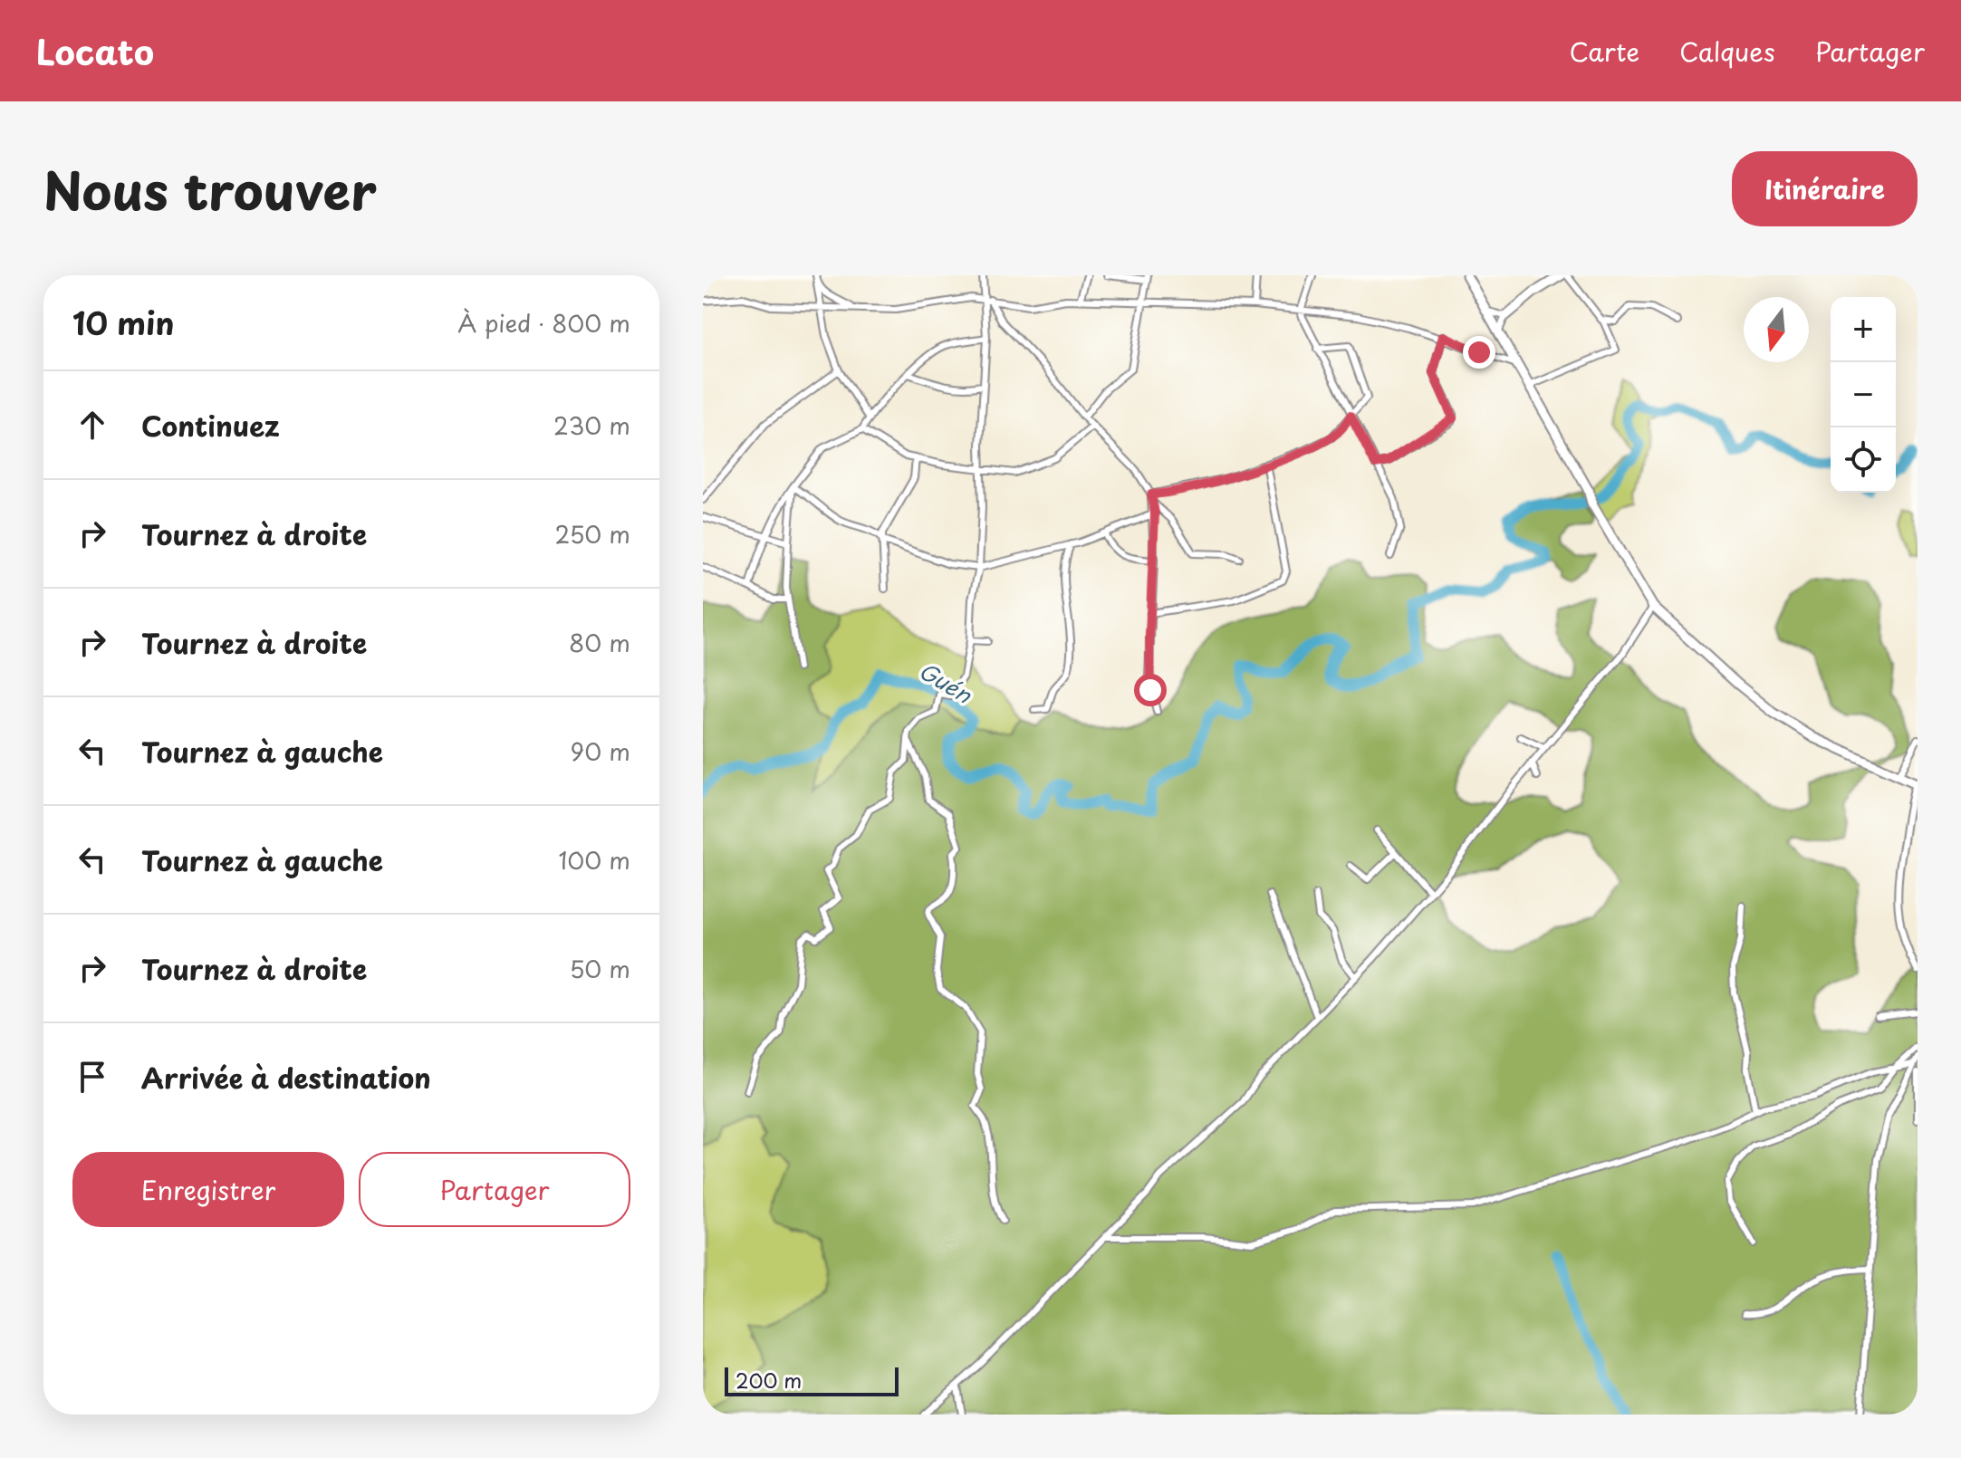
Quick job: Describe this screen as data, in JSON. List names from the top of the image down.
{
  "water": ["Guén"],
  "scale_bar": "200 m",
  "north": "bottom",
  "page": {
    "header": "Locato",
    "nav": ["Carte", "Calques", "Partager"],
    "title": "Nous trouver",
    "buttons": [
      "Itinéraire",
      ["Enregistrer", "Partager"]
    ],
    "heading": ["10 min", "À pied · 800 m"],
    "map_buttons": ["+", "−"],
    "list": [
      ["Continuez", "230 m"],
      ["Tournez à droite", "250 m"],
      ["Tournez à droite", "80 m"],
      ["Tournez à gauche", "90 m"],
      ["Tournez à gauche", "100 m"],
      ["Tournez à droite", "50 m"],
      "Arrivée à destination"
    ],
    "scale": "200 m"
  }
}
